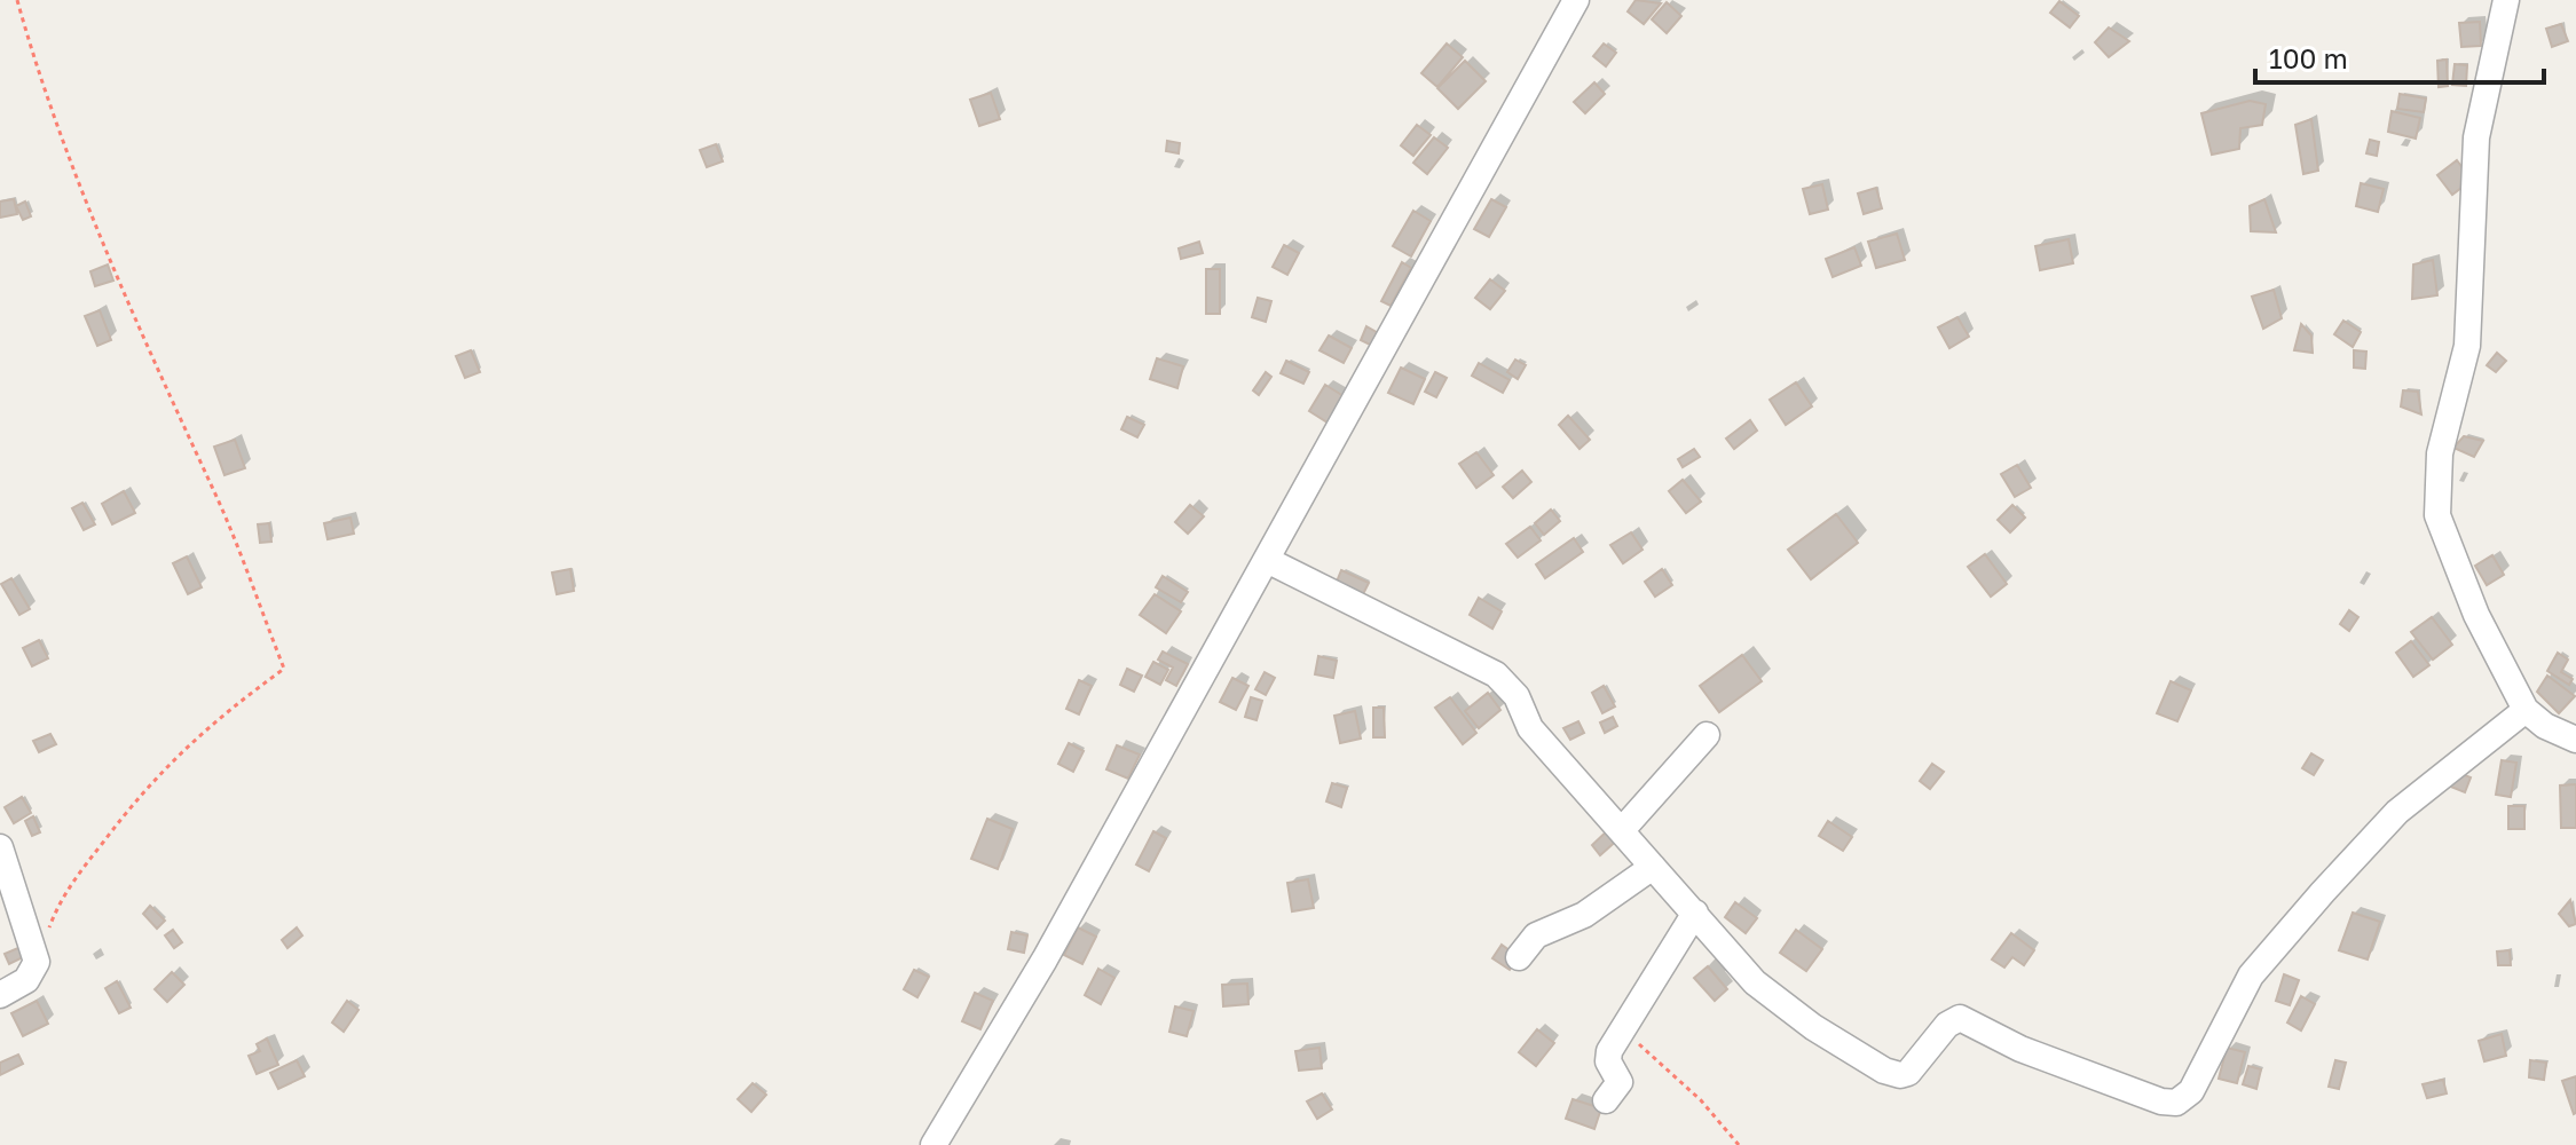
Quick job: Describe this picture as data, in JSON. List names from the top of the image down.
{
  "scale_bar": "100 m"
}
